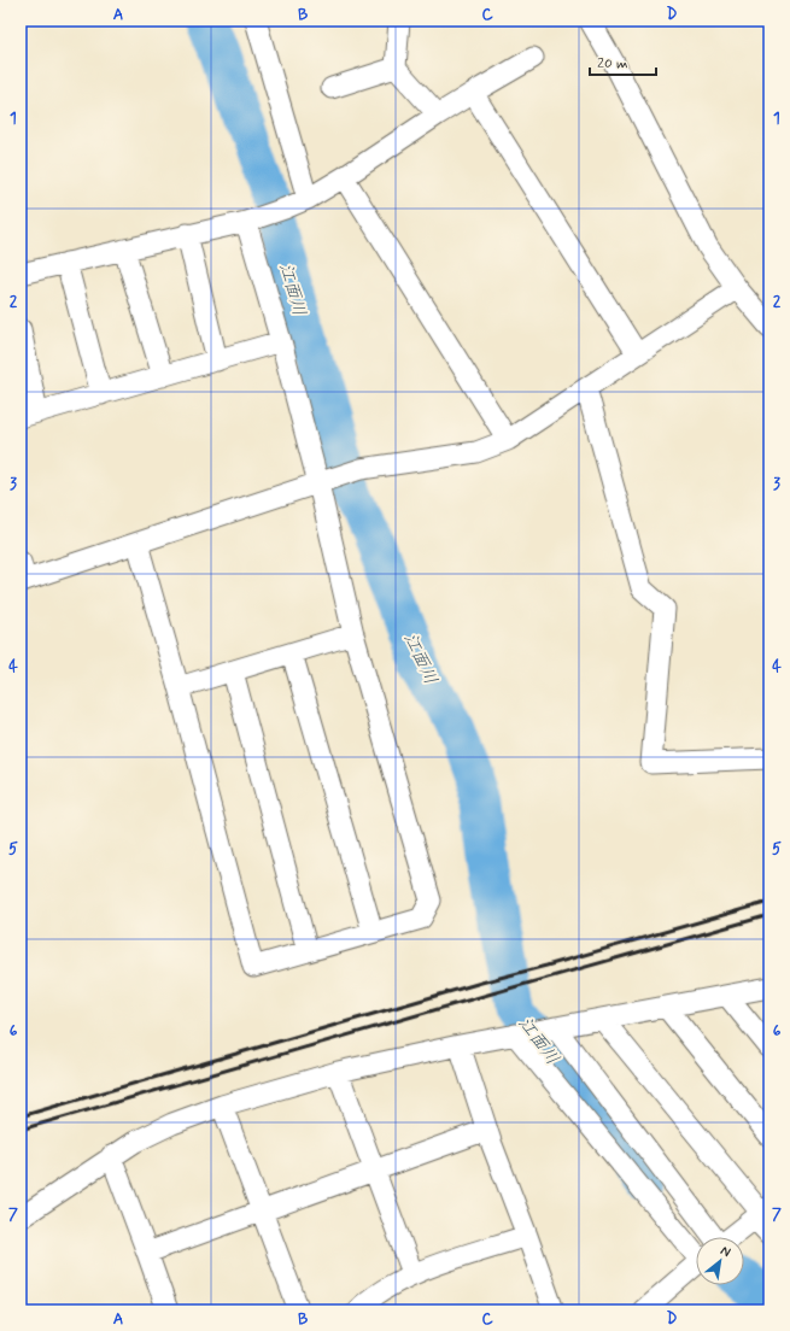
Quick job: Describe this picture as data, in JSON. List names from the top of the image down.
{
  "water": ["江面川"],
  "scale_bar": "20 m",
  "north": "top right",
  "grid": {
    "columns": [
      "A",
      "B",
      "C",
      "D"
    ],
    "rows": [
      "1",
      "2",
      "3",
      "4",
      "5",
      "6",
      "7"
    ]
  }
}
